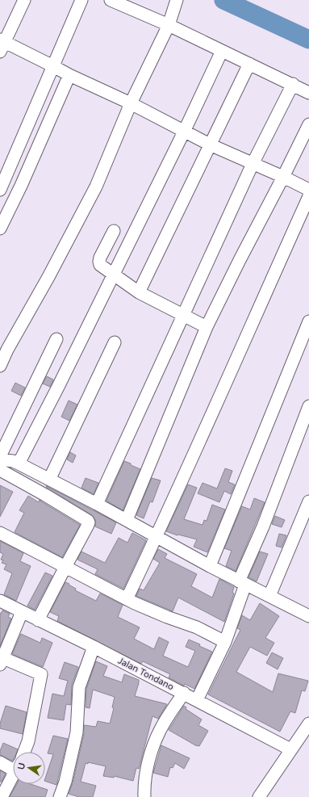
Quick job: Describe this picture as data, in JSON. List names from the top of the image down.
{
  "streets": {
    "street": ["Jalan Tondano"]
  },
  "north": "left"
}
